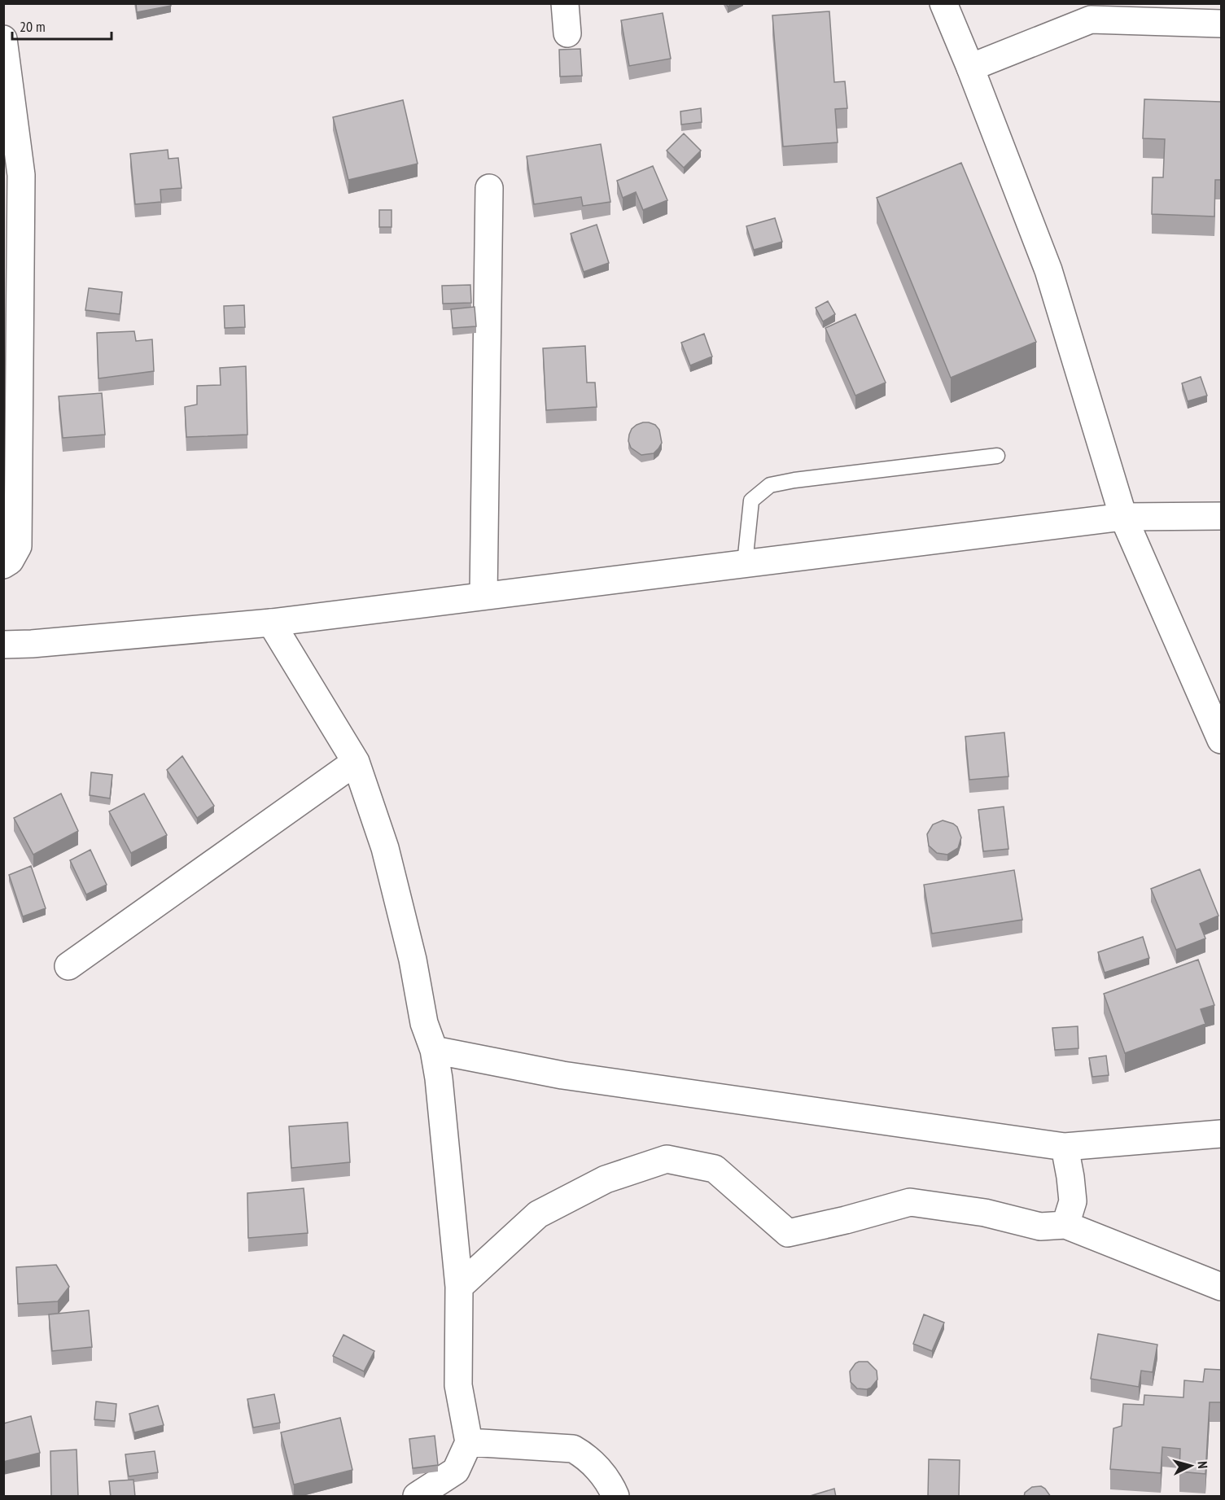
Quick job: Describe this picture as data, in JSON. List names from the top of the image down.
{
  "scale_bar": "20 m",
  "north": "right"
}
